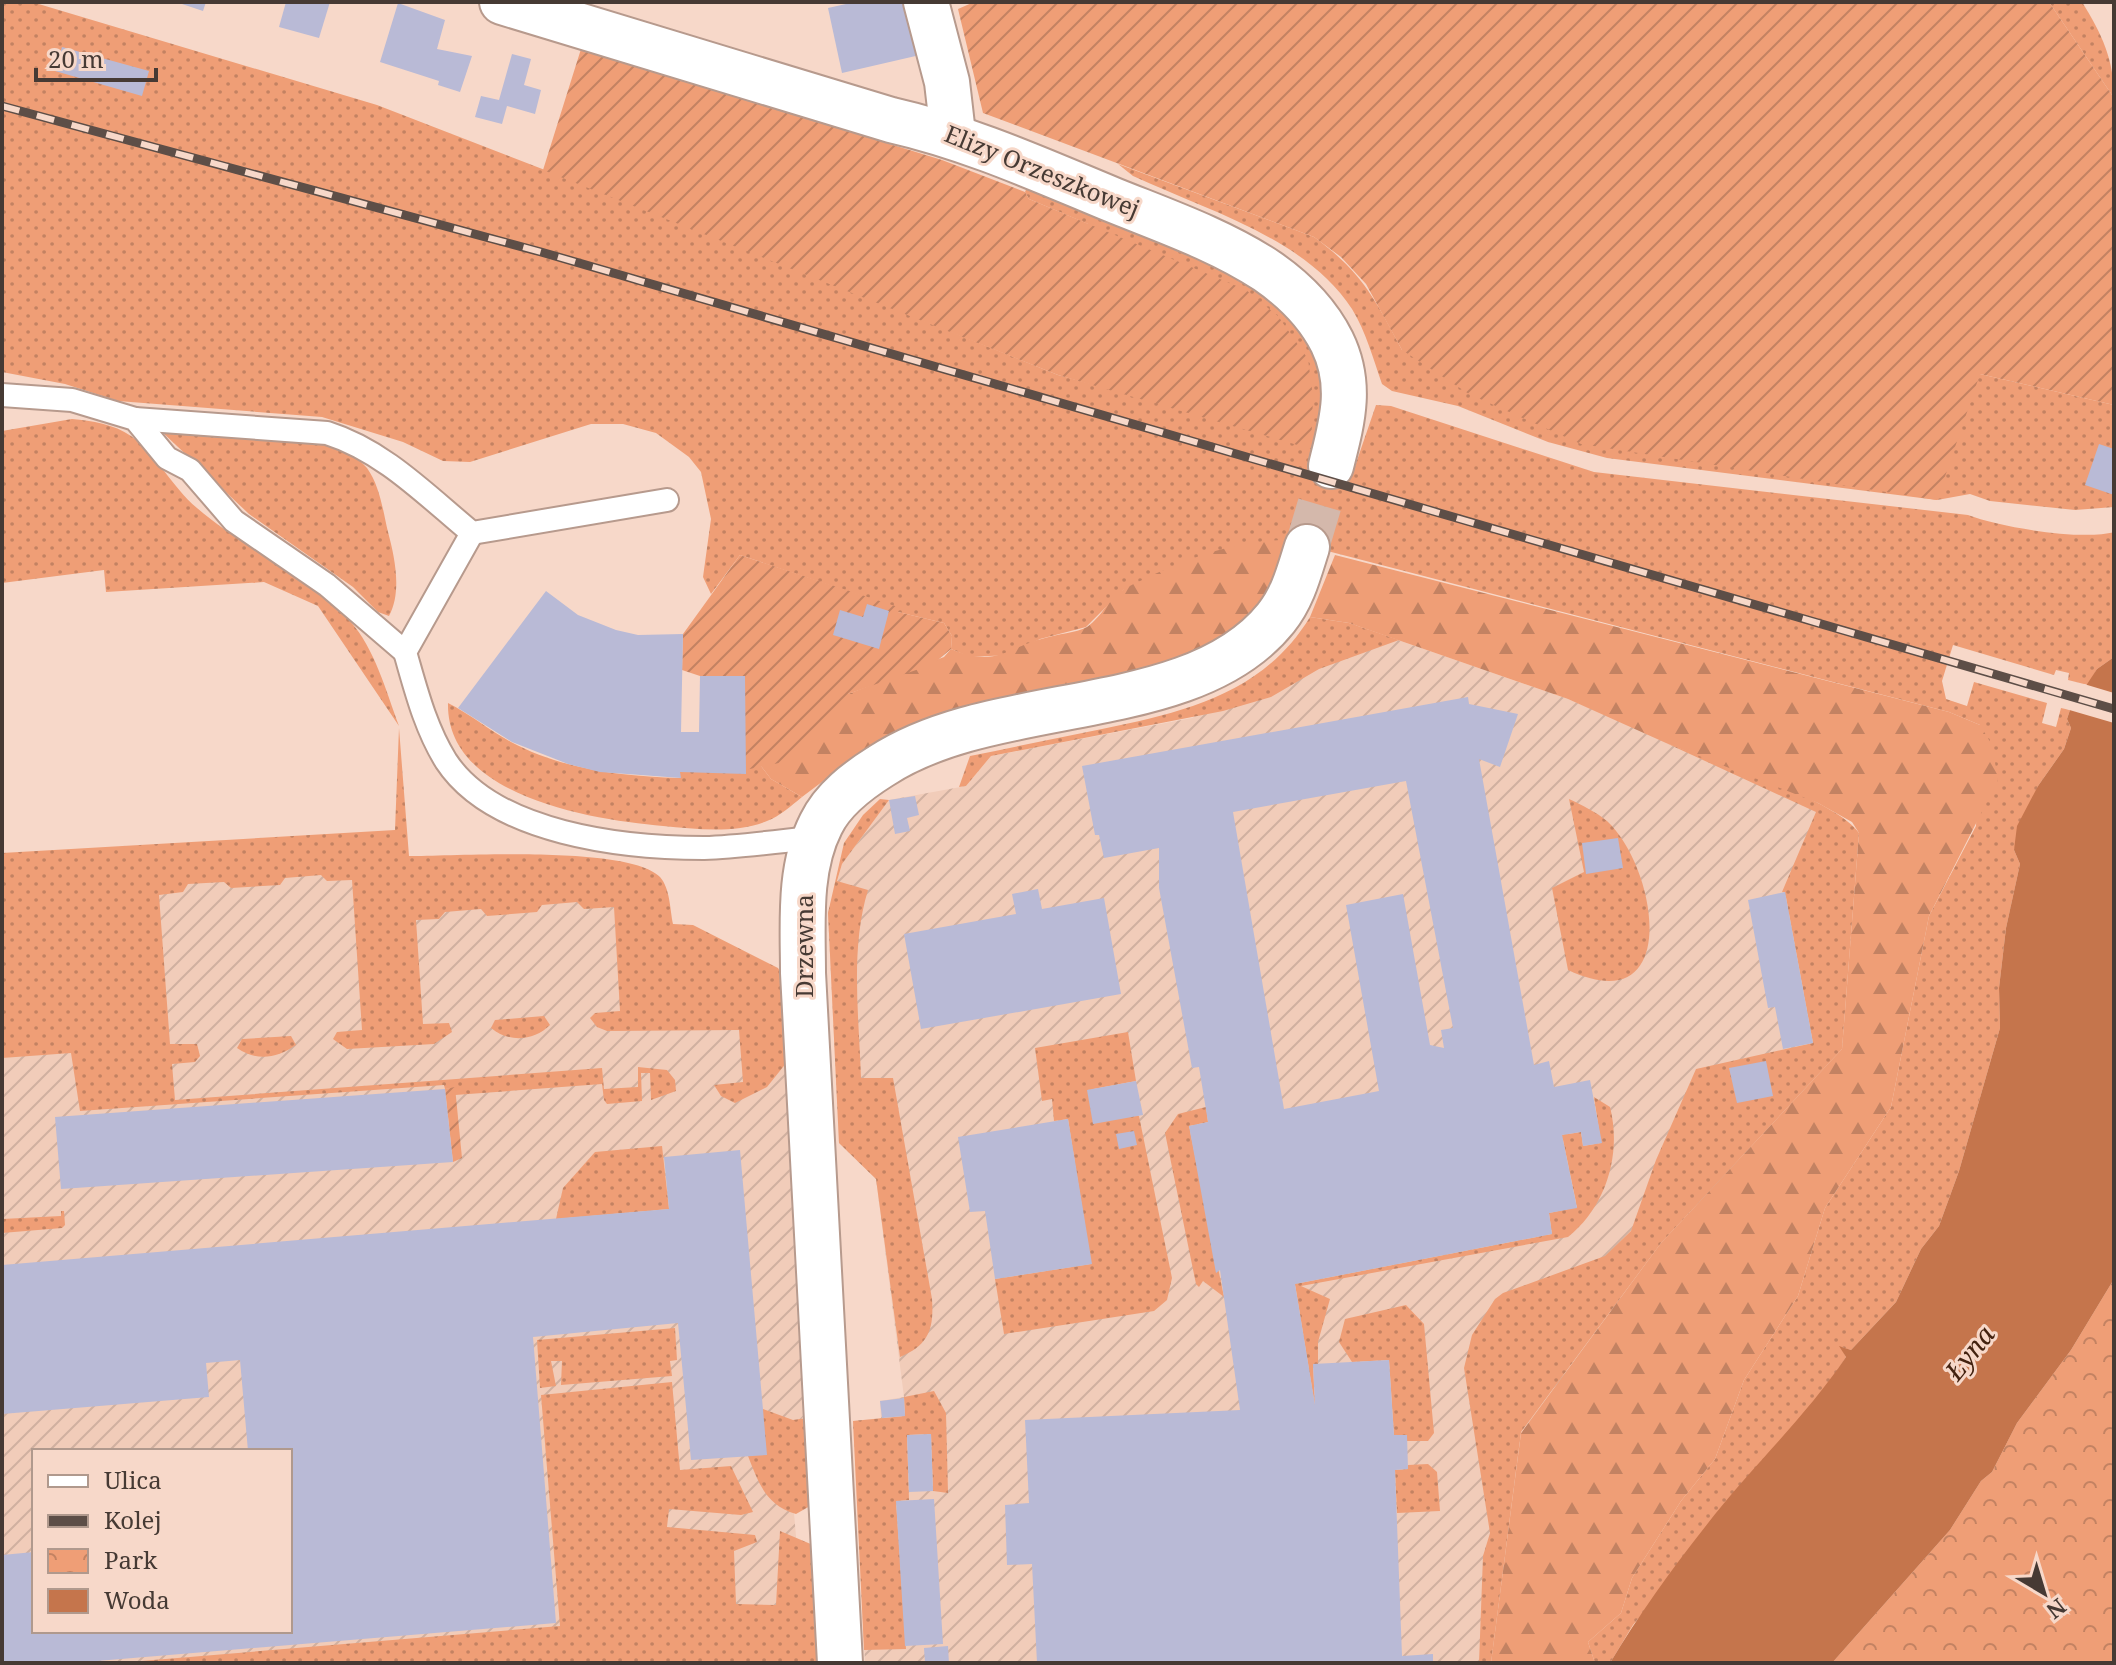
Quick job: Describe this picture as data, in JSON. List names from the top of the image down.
{
  "streets": {
    "street": ["Elizy Orzeszkowej", "Drzewna"]
  },
  "water": ["Łyna"],
  "legend": [
    "Ulica",
    "Kolej",
    "Park",
    "Woda"
  ],
  "scale_bar": "20 m",
  "north": "bottom right"
}
